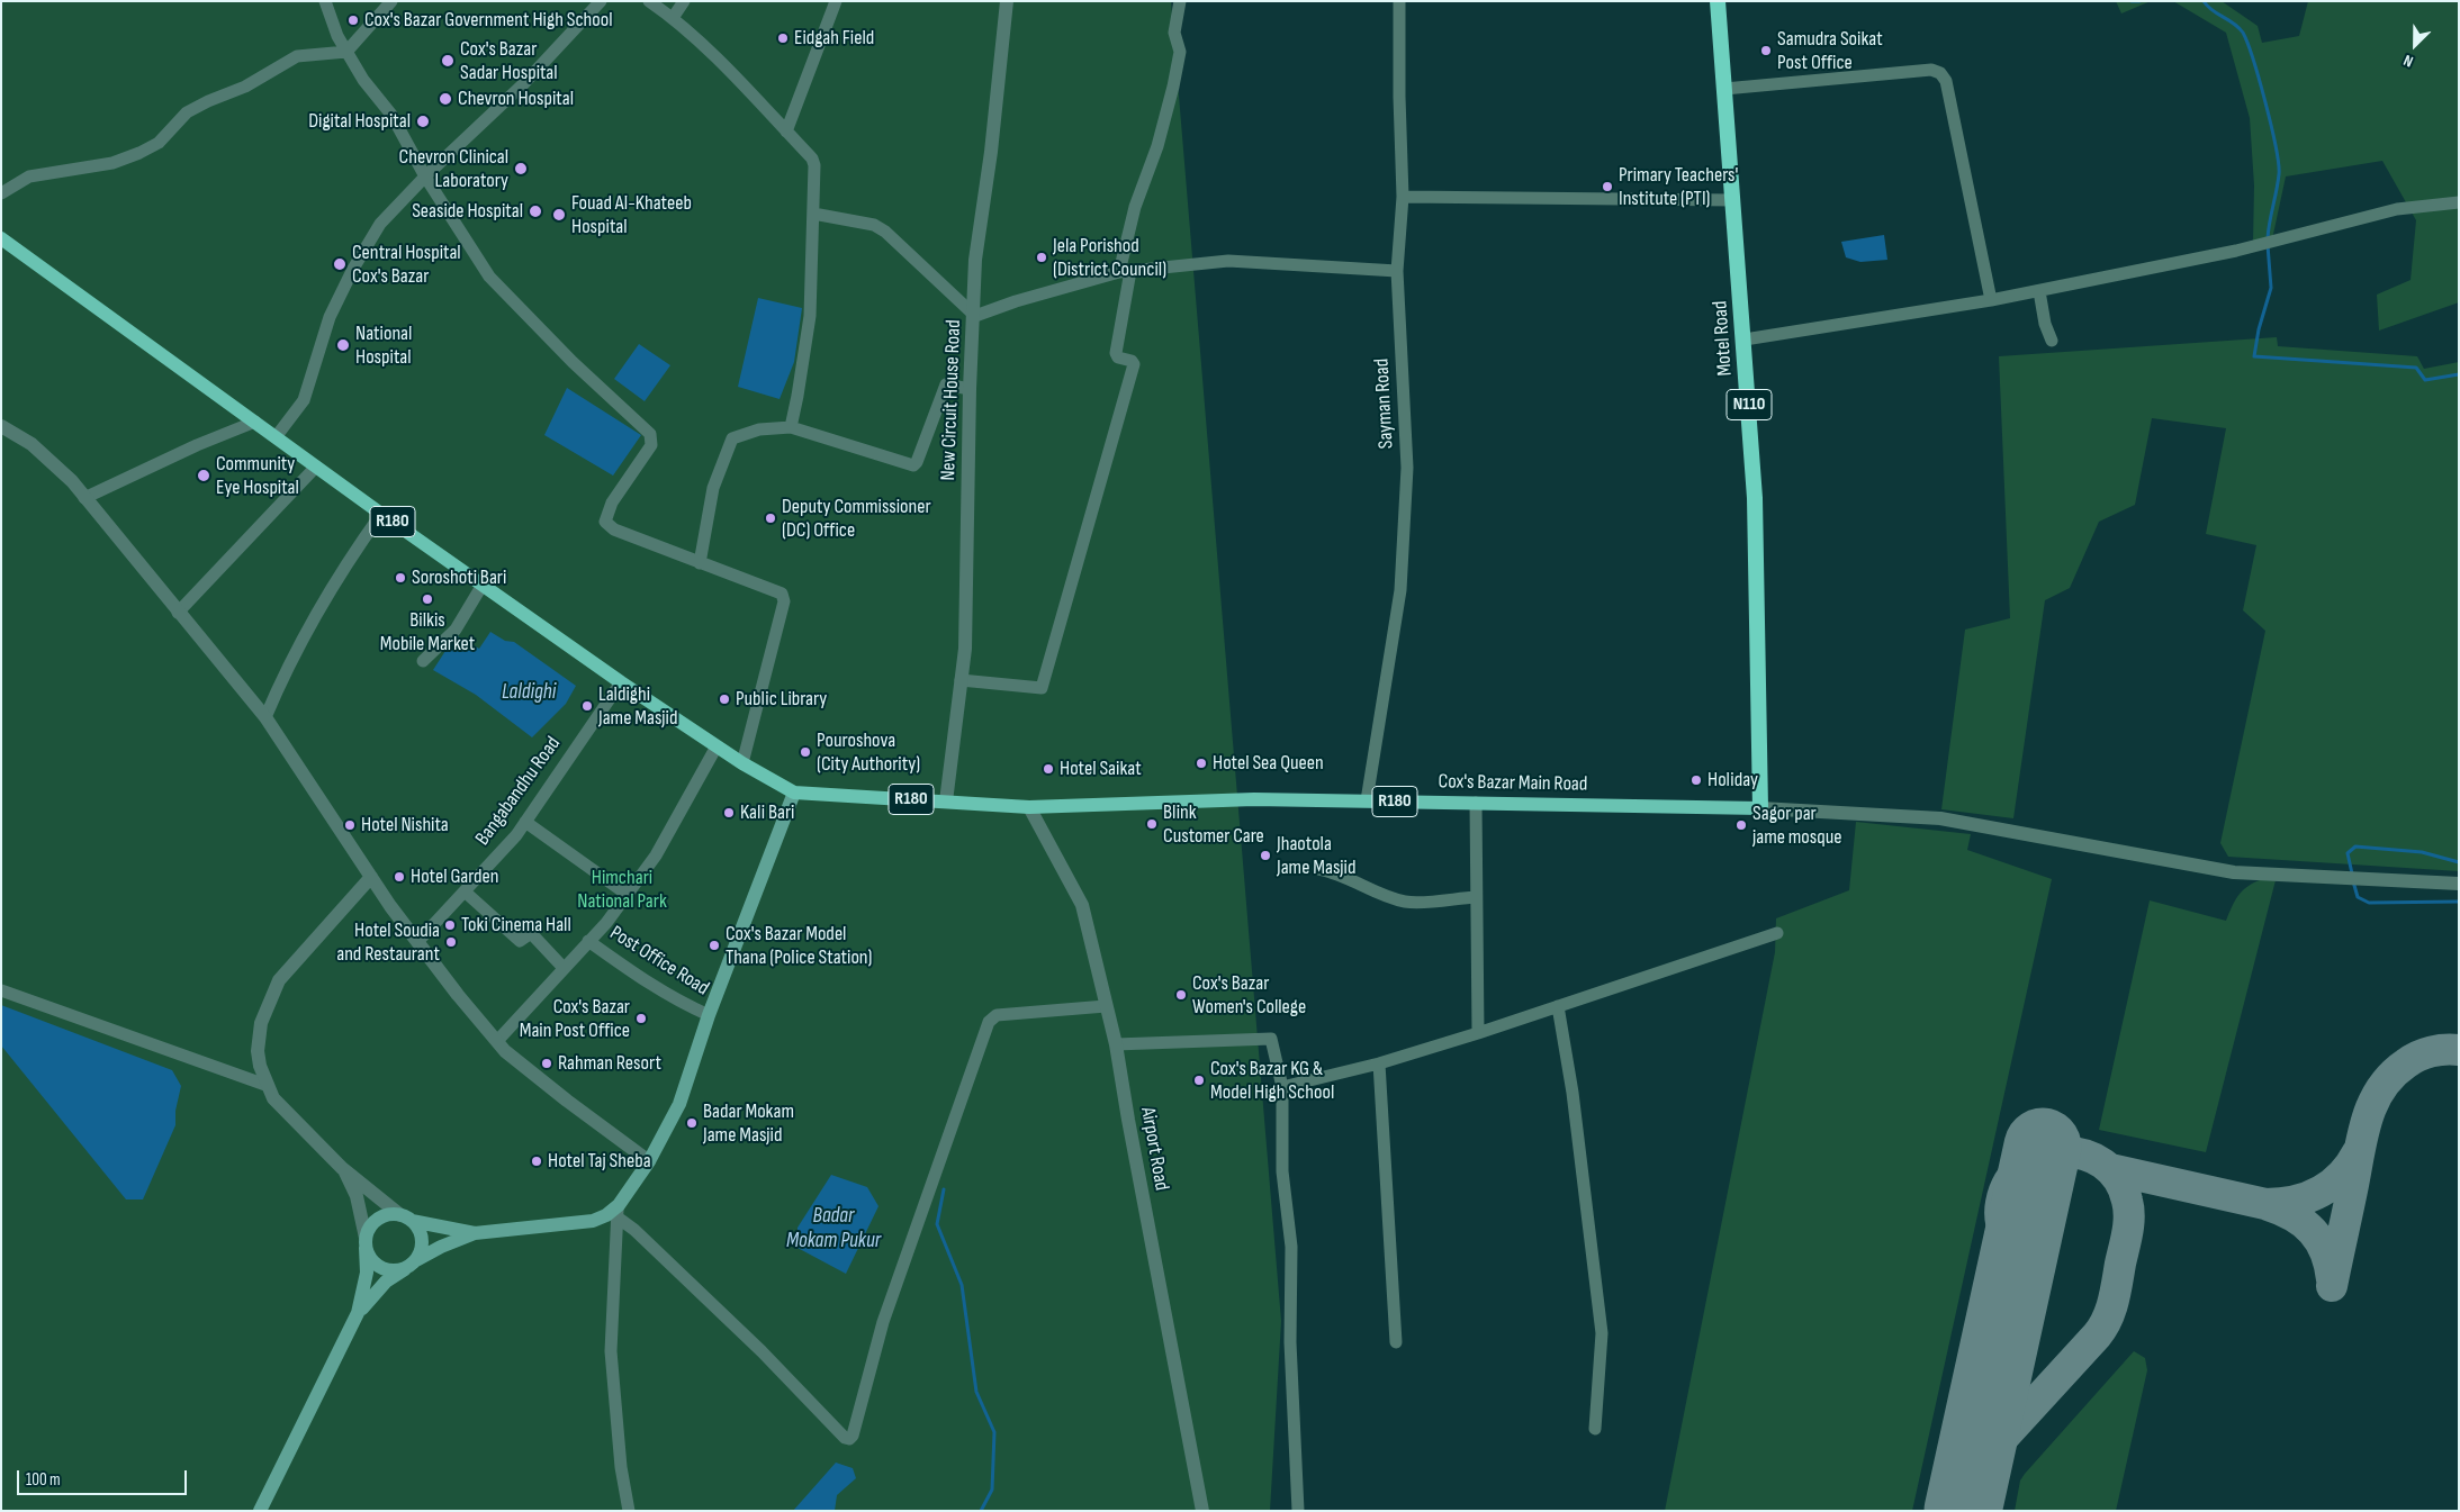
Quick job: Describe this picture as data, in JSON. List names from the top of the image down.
{
  "streets": {
    "highway": ["Motel Road", "N110"],
    "main road": ["R180", "Cox's Bazar Main Road"],
    "street": [
      "New Circuit House Road",
      "Sayman Road",
      "Bangabandhu Road",
      "Post Office Road",
      "Airport Road"
    ]
  },
  "crossings": [
    ["Motel Road", "Cox's Bazar Main Road"],
    ["New Circuit House Road", "R180"],
    ["Sayman Road", "Cox's Bazar Main Road"],
    ["R180", "Cox's Bazar Main Road"],
    ["R180", "Bangabandhu Road"],
    ["R180", "Airport Road"],
    ["Cox's Bazar Main Road", "Airport Road"]
  ],
  "water": ["Laldighi", "Badar Mokam Pukur"],
  "parks": ["Himchari National Park"],
  "places": [
    "Cox's Bazar Government High School",
    "Eidgah Field",
    "Samudra Soikat Post Office",
    "Cox's Bazar Sadar Hospital",
    "Chevron Hospital",
    "Digital Hospital",
    "Chevron Clinical Laboratory",
    "Primary Teachers' Institute (PTI)",
    "Seaside Hospital",
    "Fouad Al-Khateeb Hospital",
    "Jela Porishod (District Council)",
    "Central Hospital Cox's Bazar",
    "National Hospital",
    "Community Eye Hospital",
    "Deputy Commissioner (DC) Office",
    "Soroshoti Bari",
    "Bilkis Mobile Market",
    "Public Library",
    "Laldighi Jame Masjid",
    "Pouroshova (City Authority)",
    "Hotel Sea Queen",
    "Hotel Saikat",
    "Holiday",
    "Kali Bari",
    "Blink Customer Care",
    "Hotel Nishita",
    "Sagor par jame mosque",
    "Jhaotola Jame Masjid",
    "Hotel Garden",
    "Toki Cinema Hall",
    "Hotel Soudia and Restaurant",
    "Cox's Bazar Model Thana (Police Station)",
    "Cox's Bazar Women's College",
    "Cox's Bazar Main Post Office",
    "Rahman Resort",
    "Cox's Bazar KG & Model High School",
    "Badar Mokam Jame Masjid",
    "Hotel Taj Sheba"
  ],
  "scale_bar": "100 m",
  "north": "bottom left"
}
